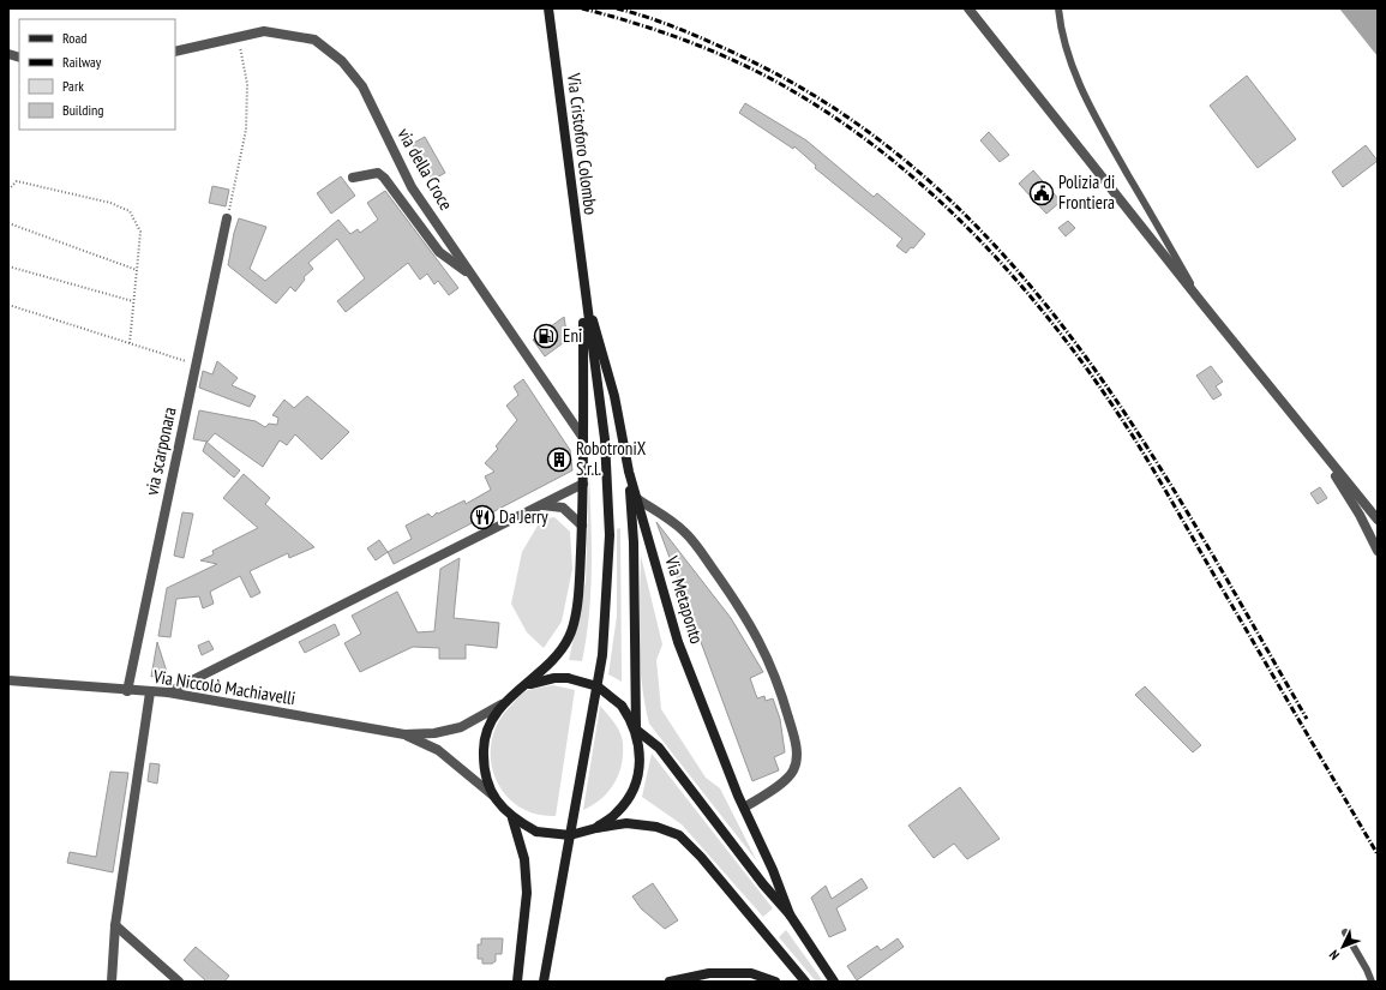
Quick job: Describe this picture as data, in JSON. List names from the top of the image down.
{
  "streets": {
    "main road": ["Via Cristoforo Colombo", "Via Metaponto"],
    "street": ["via della Croce", "via scarponara", "Via Niccolò Machiavelli"]
  },
  "crossings": [
    ["Via Cristoforo Colombo", "Via Metaponto"],
    ["via scarponara", "Via Niccolò Machiavelli"]
  ],
  "places": {
    "public building": ["Polizia di Frontiera"],
    "fuel station": ["Eni"],
    "building": ["RobotroniX S.r.l."],
    "restaurant": ["Da Jerry"]
  },
  "legend": [
    "Road",
    "Railway",
    "Park",
    "Building"
  ],
  "north": "bottom left"
}
